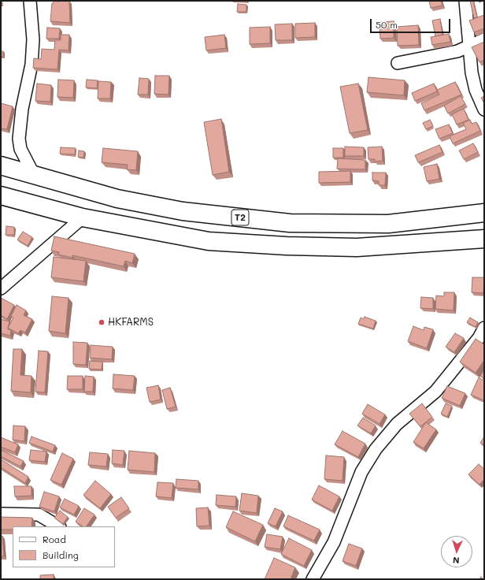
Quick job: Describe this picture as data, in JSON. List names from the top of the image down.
{
  "streets": {
    "highway": ["T2"]
  },
  "places": ["HKFARMS"],
  "legend": ["Road", "Building"],
  "scale_bar": "50 m",
  "north": "bottom"
}
